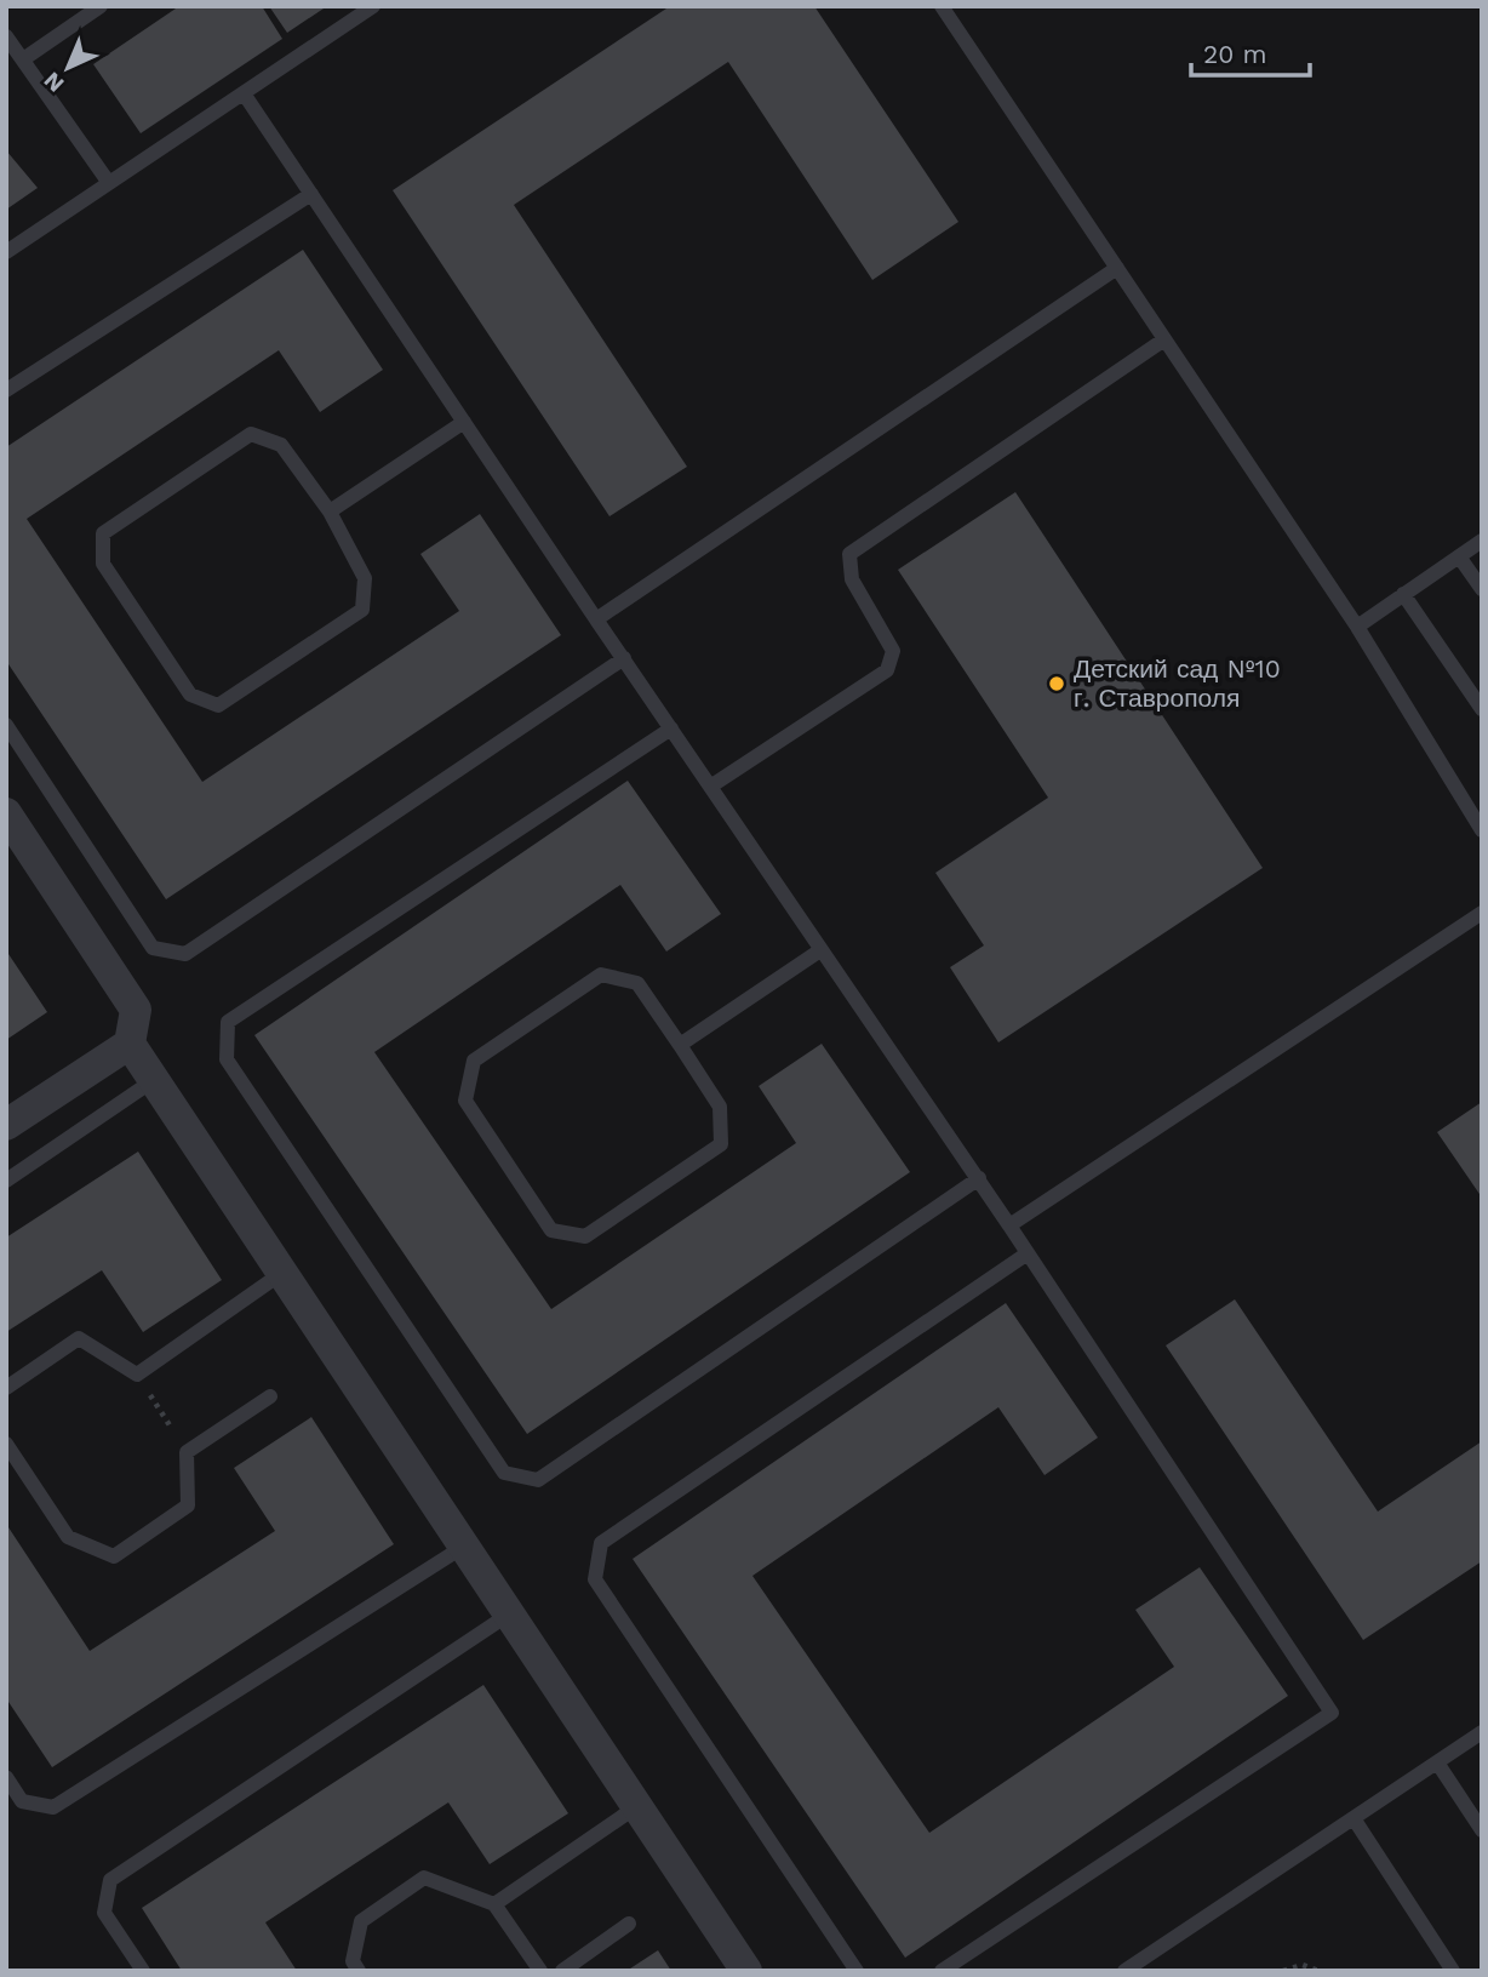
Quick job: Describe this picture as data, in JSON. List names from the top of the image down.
{
  "places": ["Детский сад №10 г. Ставрополя"],
  "scale_bar": "20 m",
  "north": "bottom left"
}
